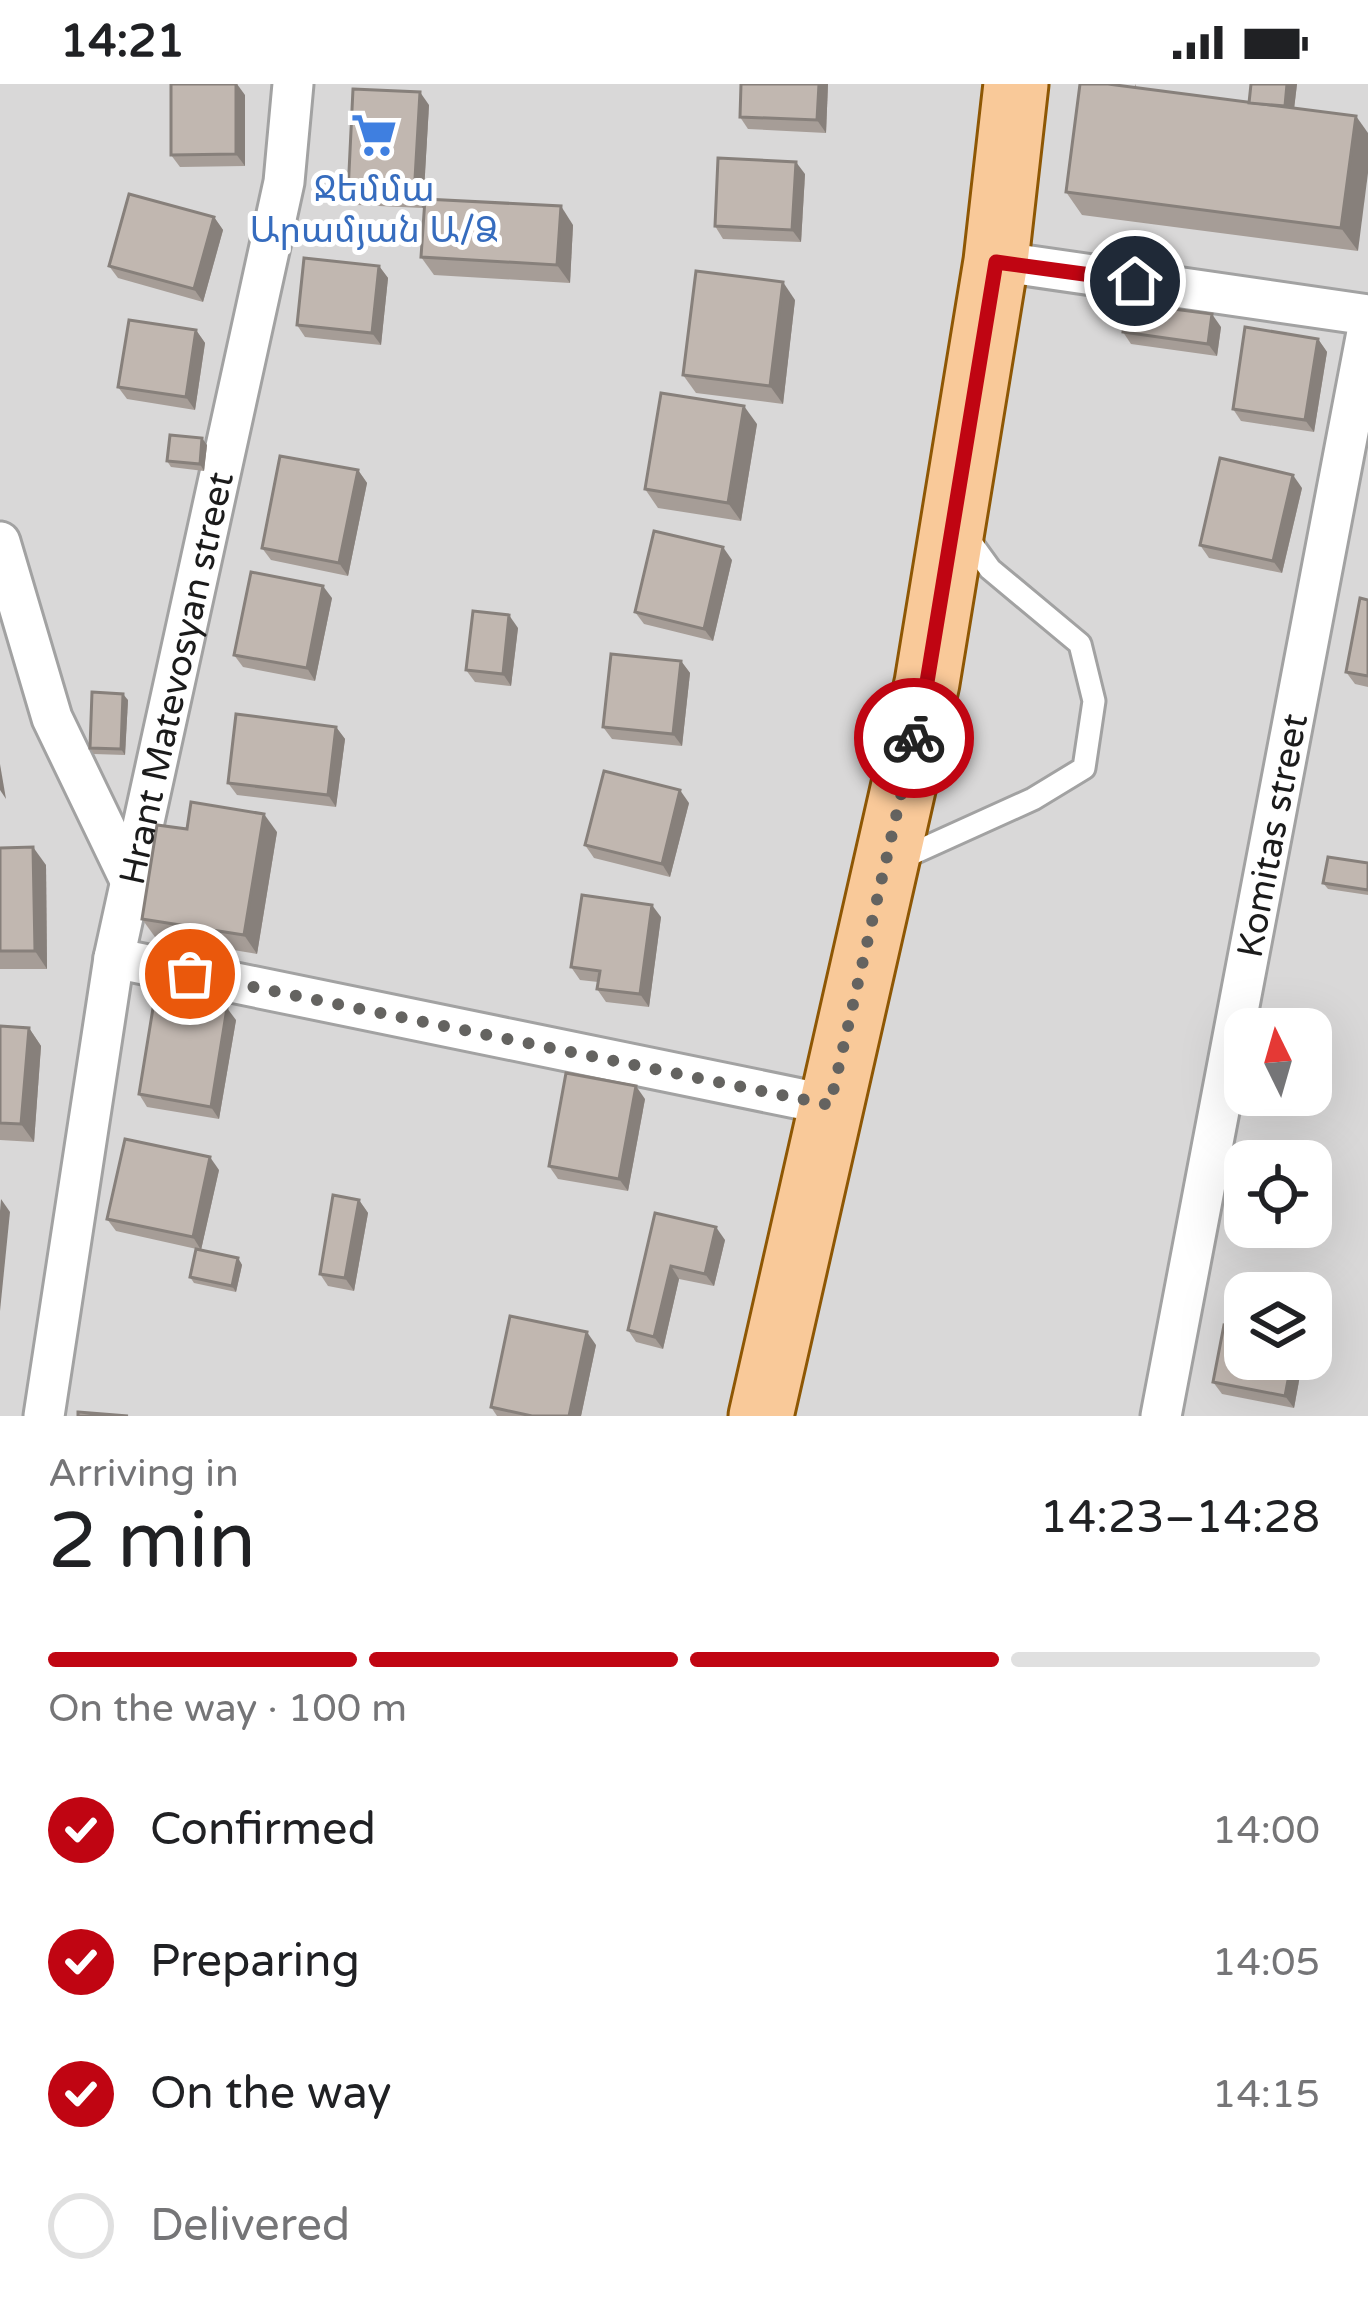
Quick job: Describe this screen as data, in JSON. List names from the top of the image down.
{
  "streets": {
    "street": ["Hrant Matevosyan street", "Komitas street"]
  },
  "places": {
    "supermarket": ["Ջեմմա Արամյան Ա/Ձ"]
  },
  "north": "top",
  "page": {
    "status": "14:21",
    "heading": ["2 min", "Arriving in", "14:23–14:28"],
    "bar": "On the way · 100 m",
    "list": [
      ["Confirmed", "14:00"],
      ["Preparing", "14:05"],
      ["On the way", "14:15"],
      "Delivered"
    ]
  }
}
